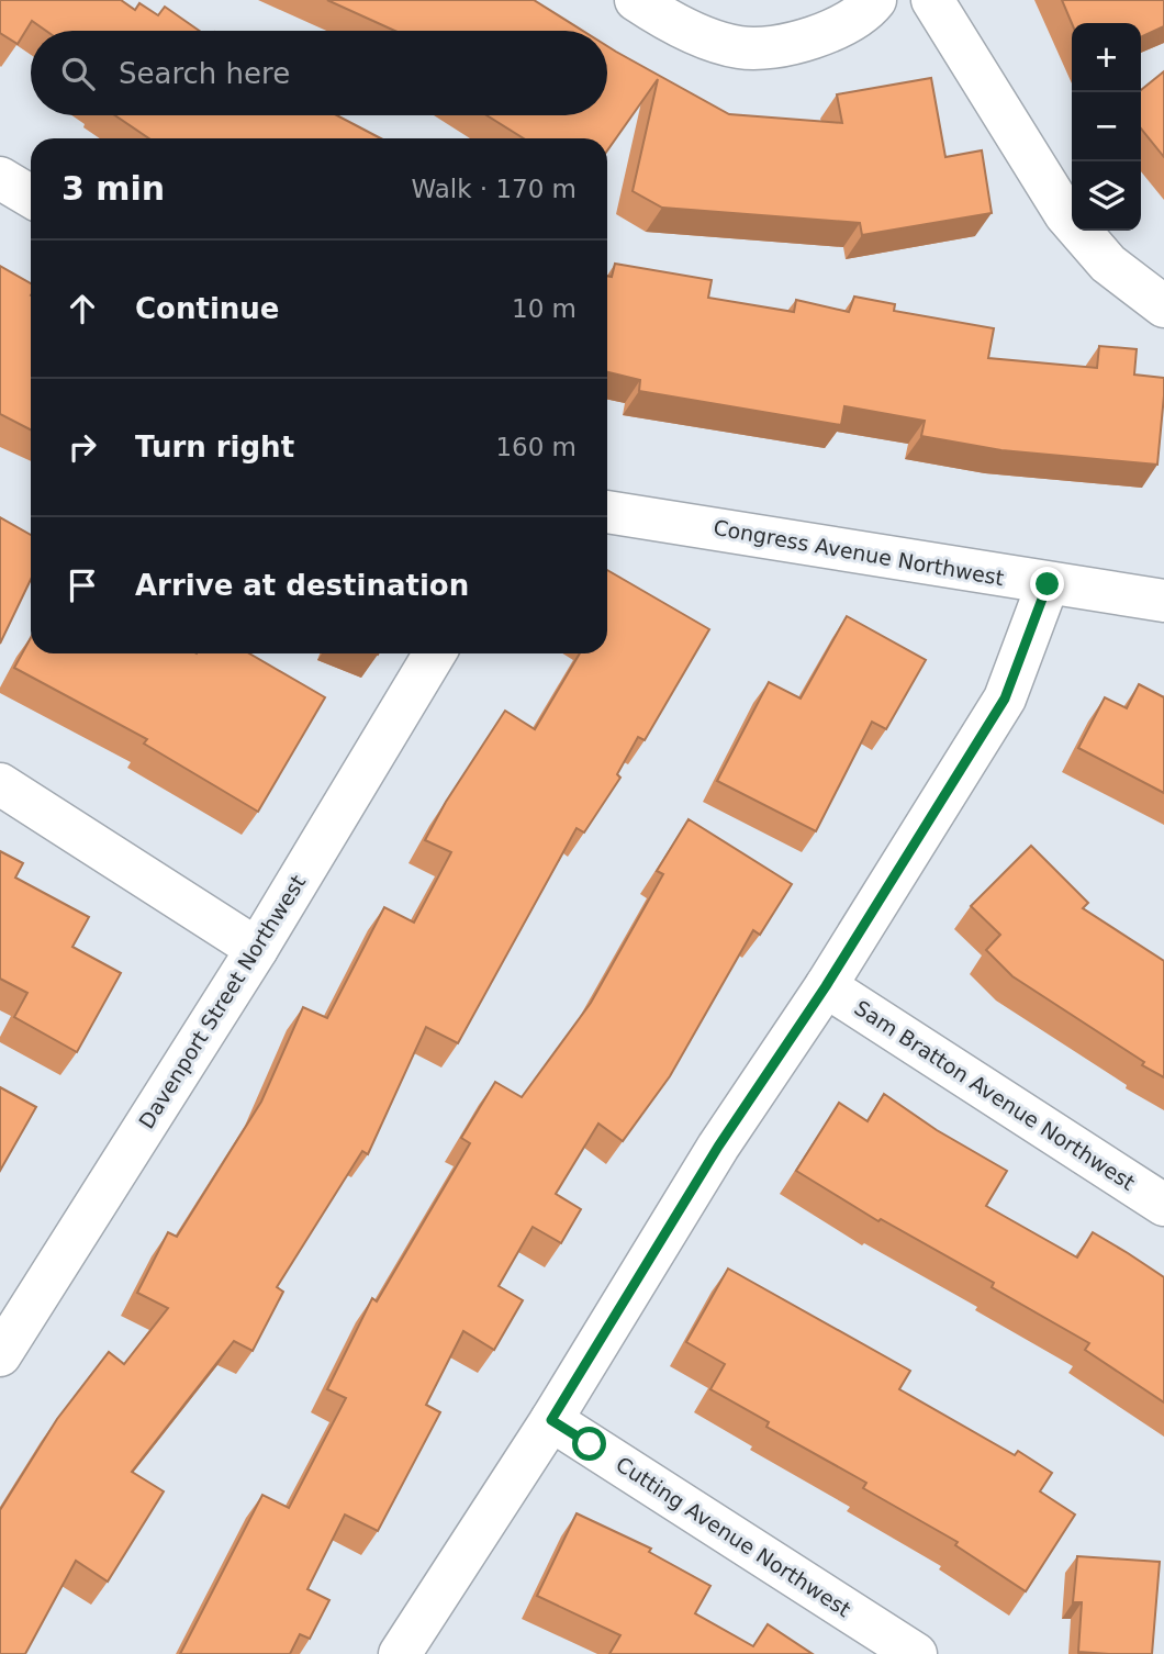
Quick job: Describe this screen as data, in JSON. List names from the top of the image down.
{
  "streets": {
    "street": [
      "Congress Avenue Northwest",
      "Davenport Street Northwest",
      "Sam Bratton Avenue Northwest",
      "Cutting Avenue Northwest"
    ]
  },
  "page": {
    "map_buttons": ["+", "−"],
    "search": "Search here",
    "heading": ["3 min", "Walk · 170 m"],
    "list": [
      ["Continue", "10 m"],
      ["Turn right", "160 m"],
      "Arrive at destination"
    ]
  }
}
